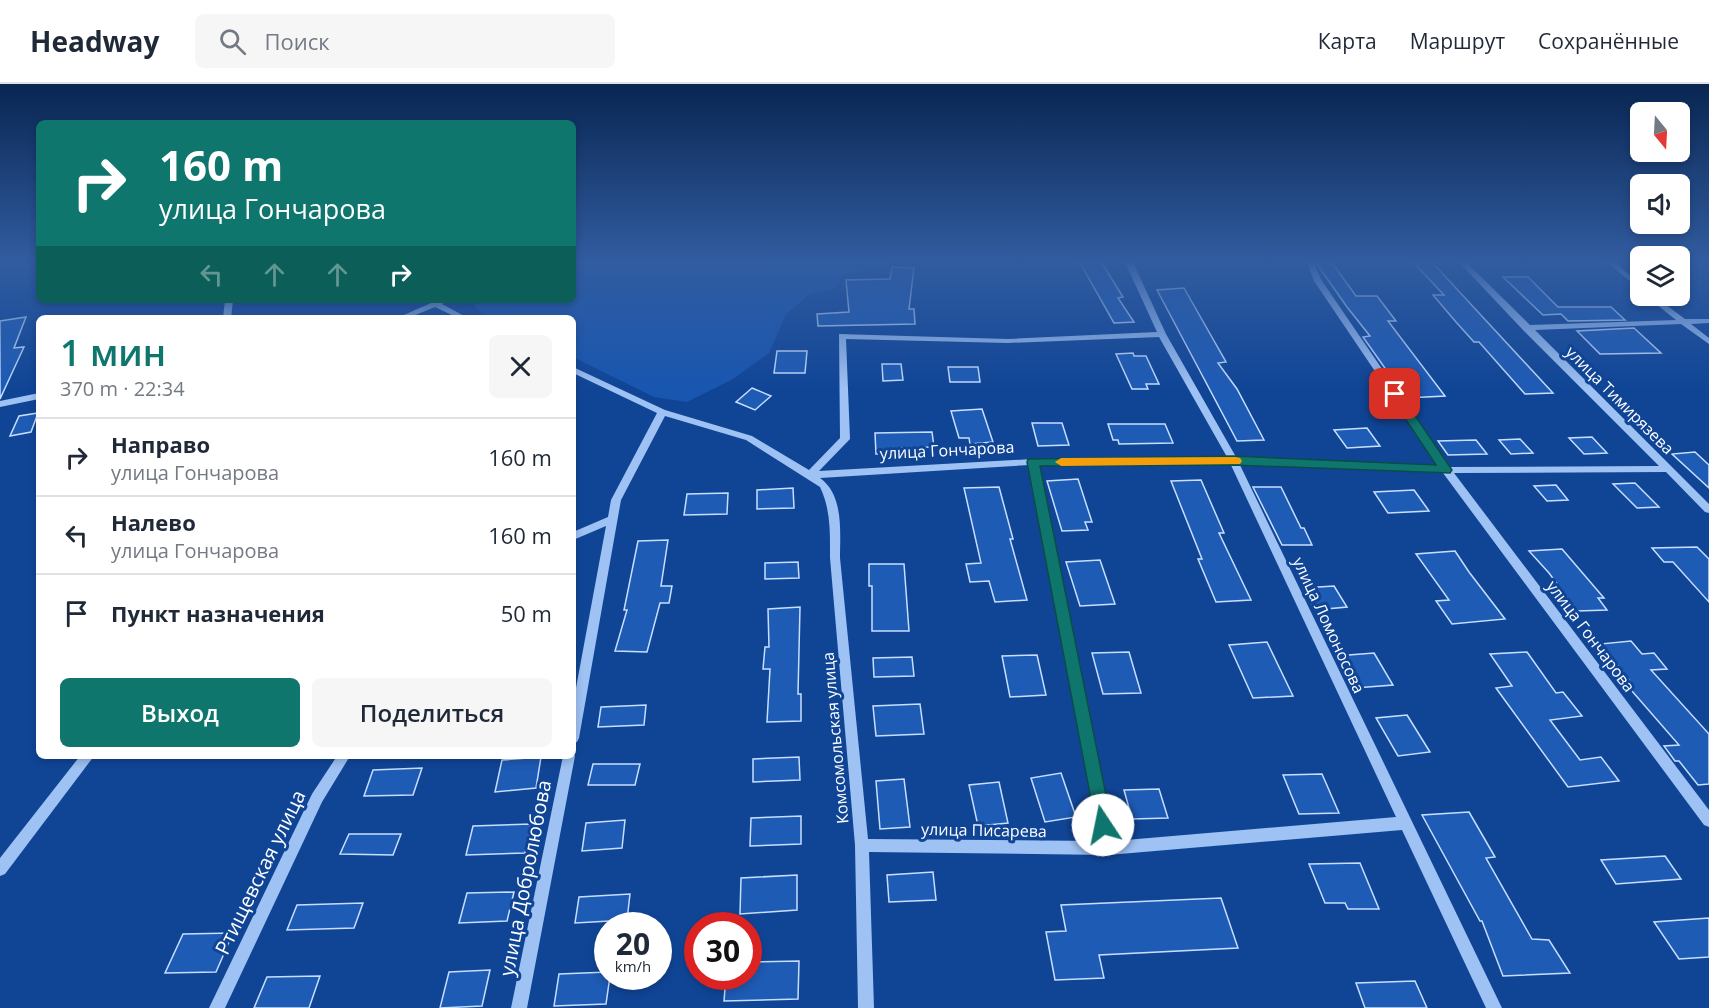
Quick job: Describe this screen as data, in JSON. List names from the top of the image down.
{
  "streets": {
    "street": [
      "улица Тимирязева",
      "улица Гончарова",
      "улица Ломоносова",
      "Комсомольская улица",
      "улица Писарева",
      "Ртищевская улица",
      "улица Добролюбова"
    ]
  },
  "crossings": [
    ["улица Тимирязева", "улица Гончарова"],
    ["улица Гончарова", "улица Ломоносова"],
    ["улица Гончарова", "Комсомольская улица"],
    ["улица Ломоносова", "улица Писарева"],
    ["Комсомольская улица", "улица Писарева"]
  ],
  "north": "bottom",
  "page": {
    "header": "Headway",
    "search": "Поиск",
    "nav": ["Карта", "Маршрут", "Сохранённые"],
    "turn": ["160 m", "улица Гончарова"],
    "heading": ["1 мин", "370 m · 22:34"],
    "list": [
      {
        "name": "Направо",
        "note": "улица Гончарова",
        "value": "160 m"
      },
      {
        "name": "Налево",
        "note": "улица Гончарова",
        "value": "160 m"
      },
      {
        "name": "Пункт назначения",
        "value": "50 m"
      }
    ],
    "buttons": ["Выход", "Поделиться"],
    "speed": "20 km/h",
    "limit": "30"
  }
}
